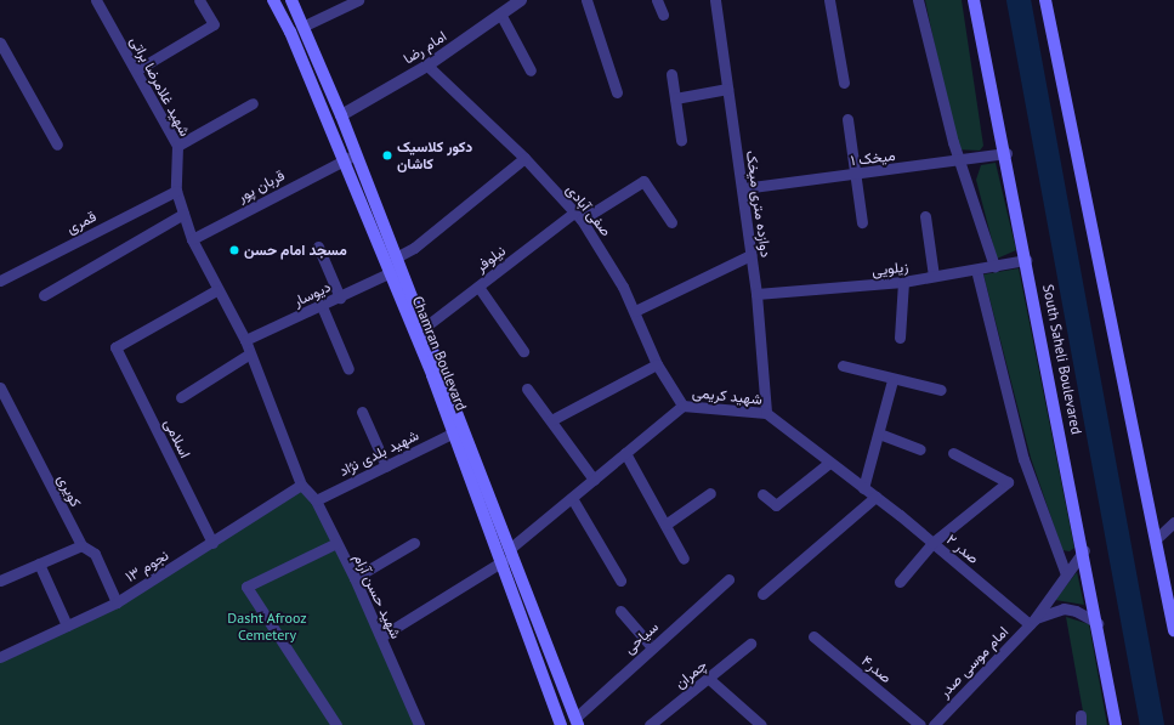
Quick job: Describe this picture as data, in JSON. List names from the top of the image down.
{
  "streets": {
    "main road": ["Chamran Boulevard", "South Saheli Boulevared"],
    "street": [
      "امام رضا",
      "شهید غلامرضا براتی",
      "میخک ۱",
      "قربان پور",
      "دوازده متری میخک",
      "صفی آبادی",
      "قمری",
      "نیلوفر",
      "زیلویی",
      "دیوسار",
      "شهید کریمی",
      "اسلامی",
      "شهید بلدی نژاد",
      "کویری",
      "صدر ۲",
      "نجوم ۱۳",
      "شهید حسن آرام",
      "سیاحی",
      "امام موسی صدر",
      "صدر۴",
      "چمران"
    ]
  },
  "crossings": [
    ["امام رضا", "صفی آبادی"],
    ["امام رضا", "Chamran Boulevard"],
    ["شهید غلامرضا براتی", "قربان پور"],
    ["شهید غلامرضا براتی", "قمری"],
    ["شهید غلامرضا براتی", "دیوسار"],
    ["شهید غلامرضا براتی", "اسلامی"],
    ["شهید غلامرضا براتی", "نجوم ۱۳"],
    ["شهید غلامرضا براتی", "شهید حسن آرام"],
    ["میخک ۱", "دوازده متری میخک"],
    ["میخک ۱", "South Saheli Boulevared"],
    ["قربان پور", "Chamran Boulevard"],
    ["دوازده متری میخک", "زیلویی"],
    ["دوازده متری میخک", "شهید کریمی"],
    ["صفی آبادی", "نیلوفر"],
    ["صفی آبادی", "شهید کریمی"],
    ["نیلوفر", "Chamran Boulevard"],
    ["زیلویی", "South Saheli Boulevared"],
    ["دیوسار", "Chamran Boulevard"],
    ["Chamran Boulevard", "شهید کریمی"],
    ["Chamran Boulevard", "شهید بلدی نژاد"],
    ["Chamran Boulevard", "سیاحی"],
    ["South Saheli Boulevared", "امام موسی صدر"],
    ["شهید کریمی", "صدر ۲"],
    ["اسلامی", "نجوم ۱۳"],
    ["شهید بلدی نژاد", "شهید حسن آرام"],
    ["کویری", "نجوم ۱۳"],
    ["صدر ۲", "امام موسی صدر"],
    ["نجوم ۱۳", "شهید حسن آرام"]
  ],
  "parks": ["Dasht Afrooz Cemetery"],
  "places": ["دکور کلاسیک کاشان", "مسجد امام حسن"]
}
